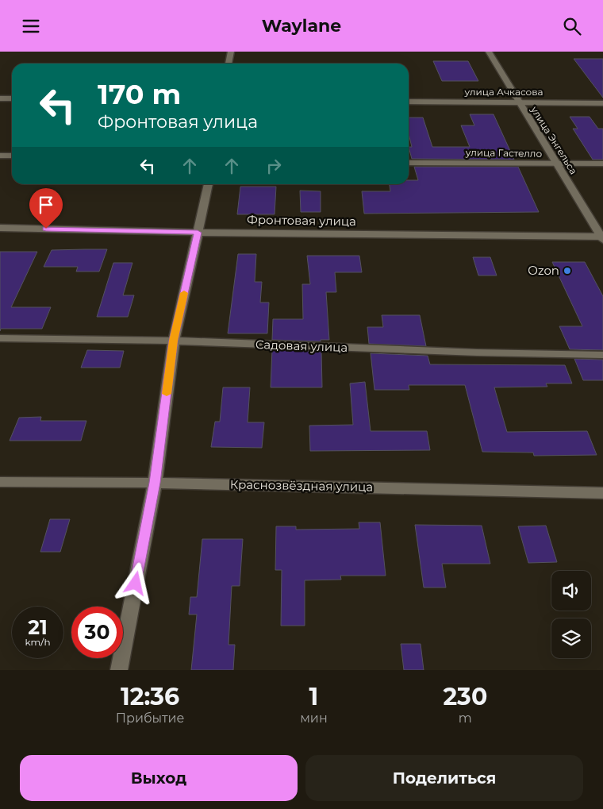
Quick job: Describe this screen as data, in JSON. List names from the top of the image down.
{
  "streets": {
    "street": [
      "улица Ачкасова",
      "улица Энгельса",
      "улица Гастелло",
      "Фронтовая улица",
      "Садовая улица",
      "Краснозвёздная улица"
    ]
  },
  "crossings": [
    ["улица Ачкасова", "улица Энгельса"],
    ["улица Энгельса", "улица Гастелло"],
    ["улица Энгельса", "Фронтовая улица"]
  ],
  "places": ["Ozon"],
  "page": {
    "header": "Waylane",
    "turn": ["170 m", "Фронтовая улица"],
    "speed": "21 km/h",
    "limit": "30",
    "eta": [
      "12:36",
      "Прибытие",
      "1",
      "мин",
      "230",
      "m"
    ],
    "buttons": ["Выход", "Поделиться"]
  }
}
